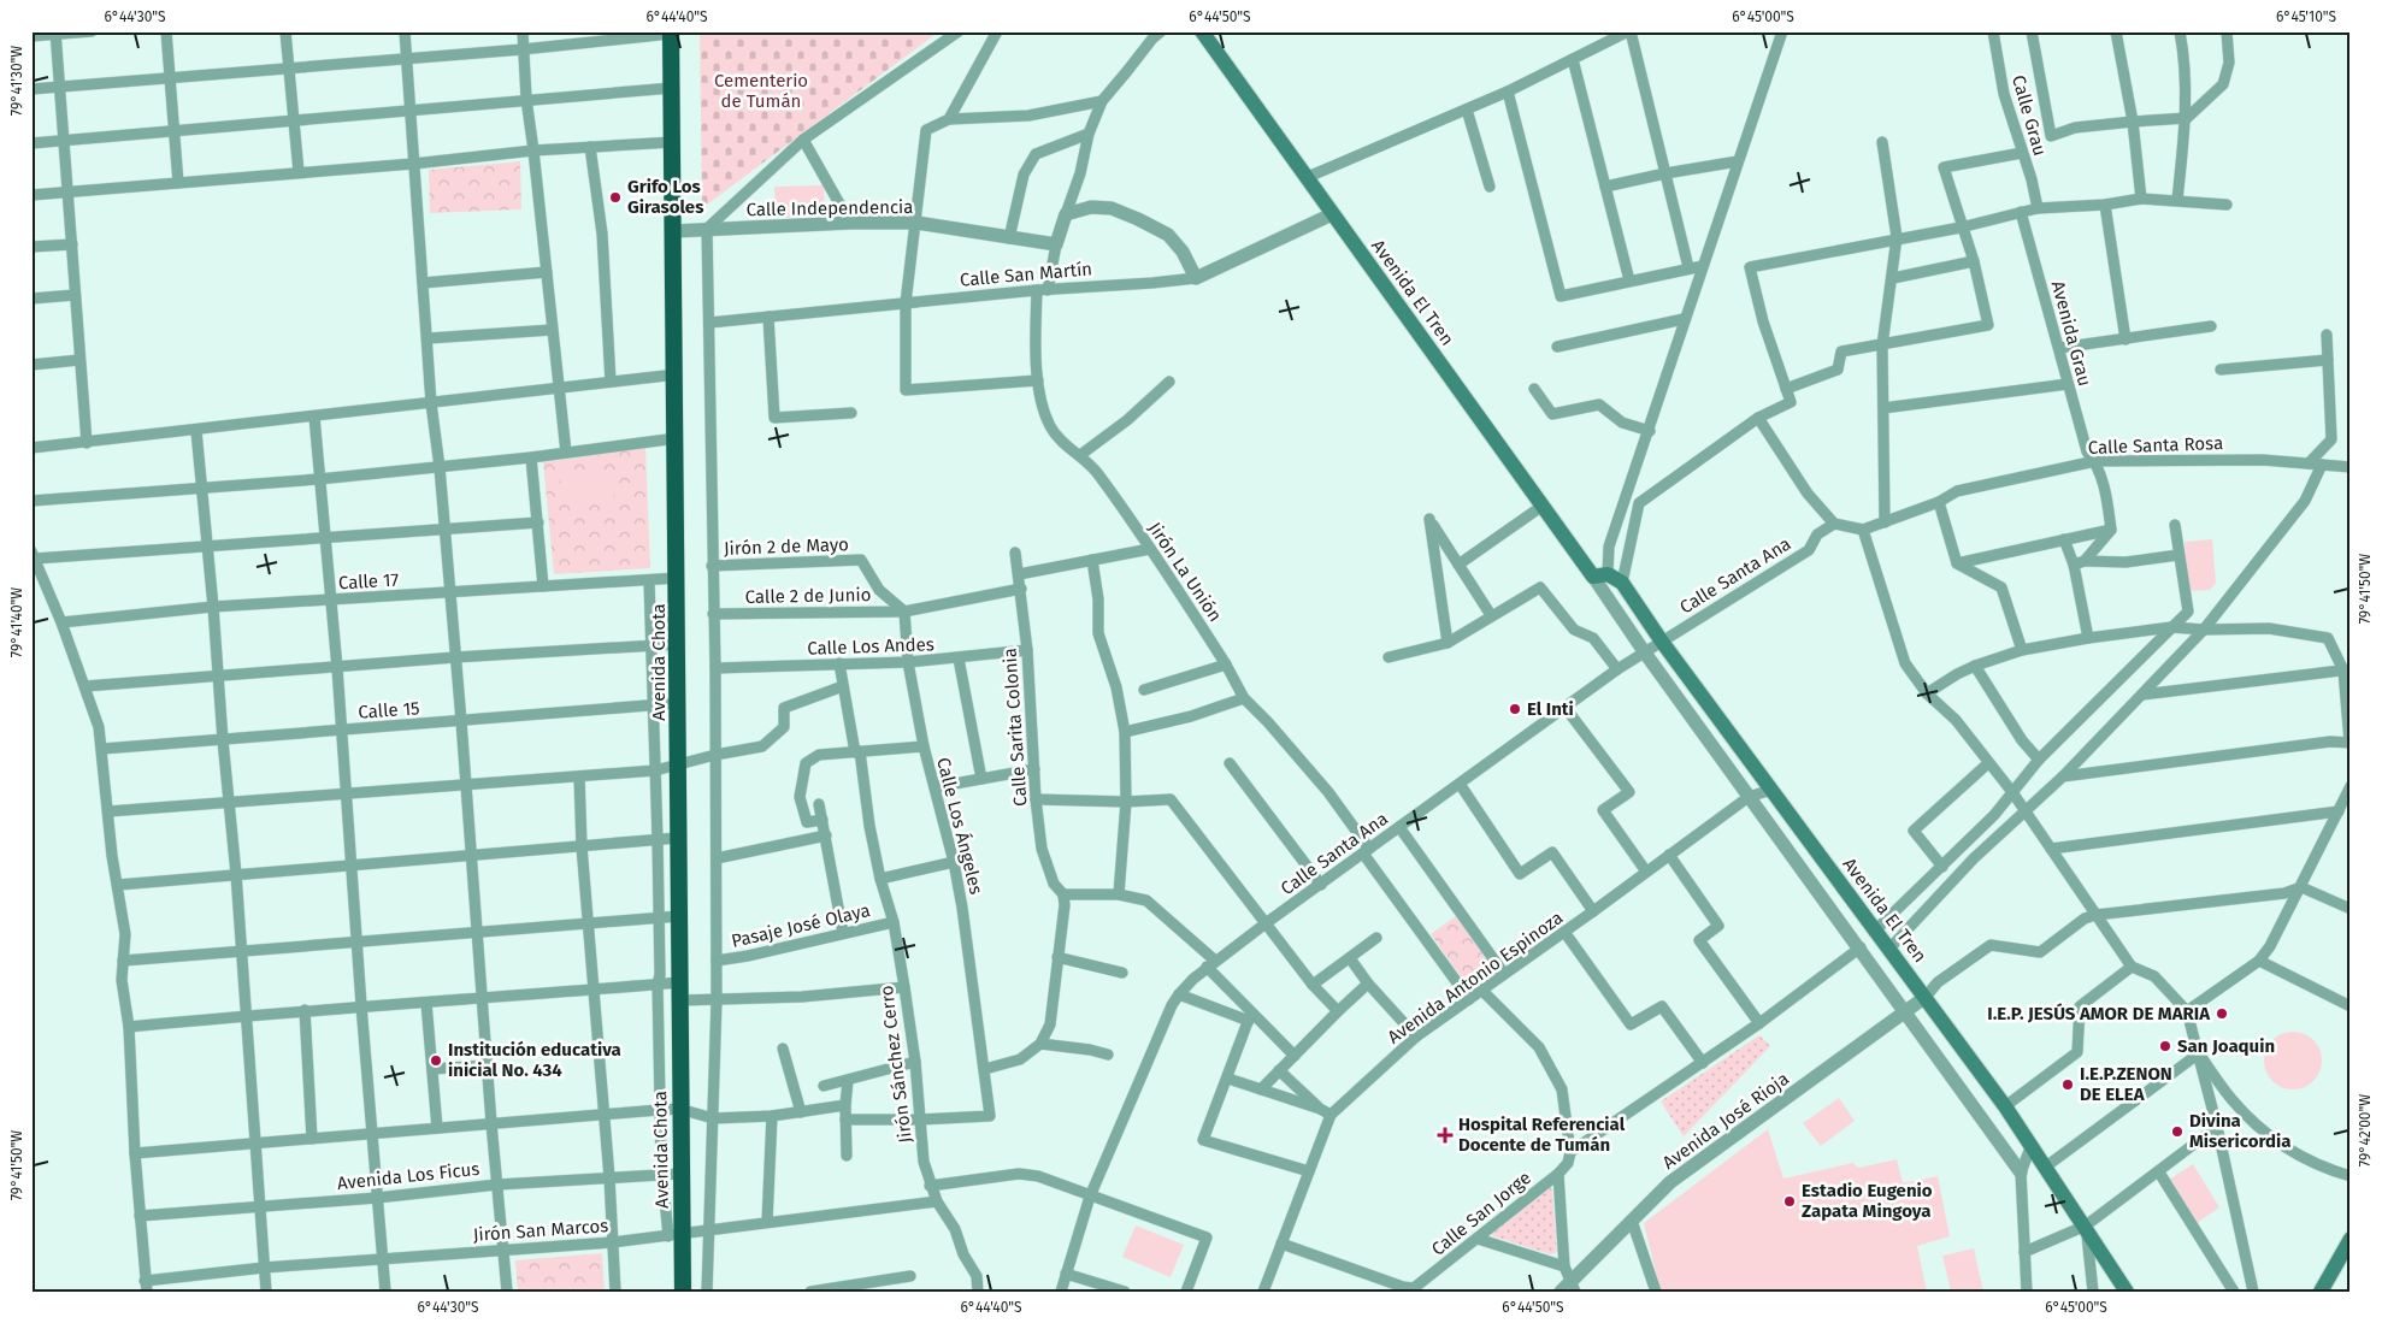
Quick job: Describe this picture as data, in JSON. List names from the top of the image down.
{
  "streets": {
    "highway": ["Avenida Chota"],
    "main road": ["Avenida El Tren"],
    "street": [
      "Calle Grau",
      "Calle Independencia",
      "Calle San Martín",
      "Avenida Grau",
      "Calle Santa Rosa",
      "Jirón 2 de Mayo",
      "Jirón La Unión",
      "Calle Santa Ana",
      "Calle 17",
      "Calle 2 de Junio",
      "Calle Los Andes",
      "Calle 15",
      "Calle Sarita Colonia",
      "Calle Los Ángeles",
      "Pasaje José Olaya",
      "Avenida Antonio Espinoza",
      "Jirón Sánchez Cerro",
      "Avenida José Rioja",
      "Avenida Los Ficus",
      "Calle San Jorge",
      "Jirón San Marcos"
    ]
  },
  "crossings": [
    ["Calle Independencia", "Jirón La Unión"],
    ["Calle Independencia", "Avenida Chota"],
    ["Calle San Martín", "Avenida El Tren"],
    ["Calle San Martín", "Jirón La Unión"],
    ["Avenida El Tren", "Calle Santa Ana"],
    ["Avenida El Tren", "Avenida Antonio Espinoza"],
    ["Avenida El Tren", "Avenida José Rioja"],
    ["Avenida El Tren", "Calle San Jorge"],
    ["Avenida Grau", "Calle Santa Rosa"],
    ["Jirón 2 de Mayo", "Calle 2 de Junio"],
    ["Jirón 2 de Mayo", "Calle Los Ángeles"],
    ["Jirón La Unión", "Calle Santa Ana"],
    ["Jirón La Unión", "Avenida Antonio Espinoza"],
    ["Calle 17", "Avenida Chota"],
    ["Calle 2 de Junio", "Calle Sarita Colonia"],
    ["Calle 2 de Junio", "Calle Los Ángeles"],
    ["Calle Los Andes", "Calle Sarita Colonia"],
    ["Calle Los Andes", "Calle Los Ángeles"],
    ["Calle Los Andes", "Jirón Sánchez Cerro"],
    ["Avenida Chota", "Calle 15"],
    ["Avenida Chota", "Avenida Los Ficus"],
    ["Avenida Chota", "Jirón San Marcos"],
    ["Calle Los Ángeles", "Jirón Sánchez Cerro"],
    ["Pasaje José Olaya", "Jirón Sánchez Cerro"],
    ["Avenida Antonio Espinoza", "Calle San Jorge"],
    ["Jirón Sánchez Cerro", "Jirón San Marcos"]
  ],
  "parks": ["Cementerio de Tumán"],
  "places": {
    "other": [
      "Grifo Los Girasoles",
      "El Inti",
      "I.E.P. JESÚS AMOR DE MARIA",
      "San Joaquin",
      "Institución educativa inicial No. 434",
      "I.E.P.ZENON DE ELEA",
      "Divina Misericordia",
      "Estadio Eugenio Zapata Mingoya"
    ],
    "health": ["Hospital Referencial Docente de Tumán"]
  },
  "coordinates": [
    "6°44'30\"S",
    "6°44'40\"S",
    "6°44'50\"S",
    "6°45'00\"S",
    "6°45'10\"S",
    "79°41'30\"W",
    "79°41'50\"W",
    "79°41'40\"W",
    "79°42'00\"W"
  ]
}
